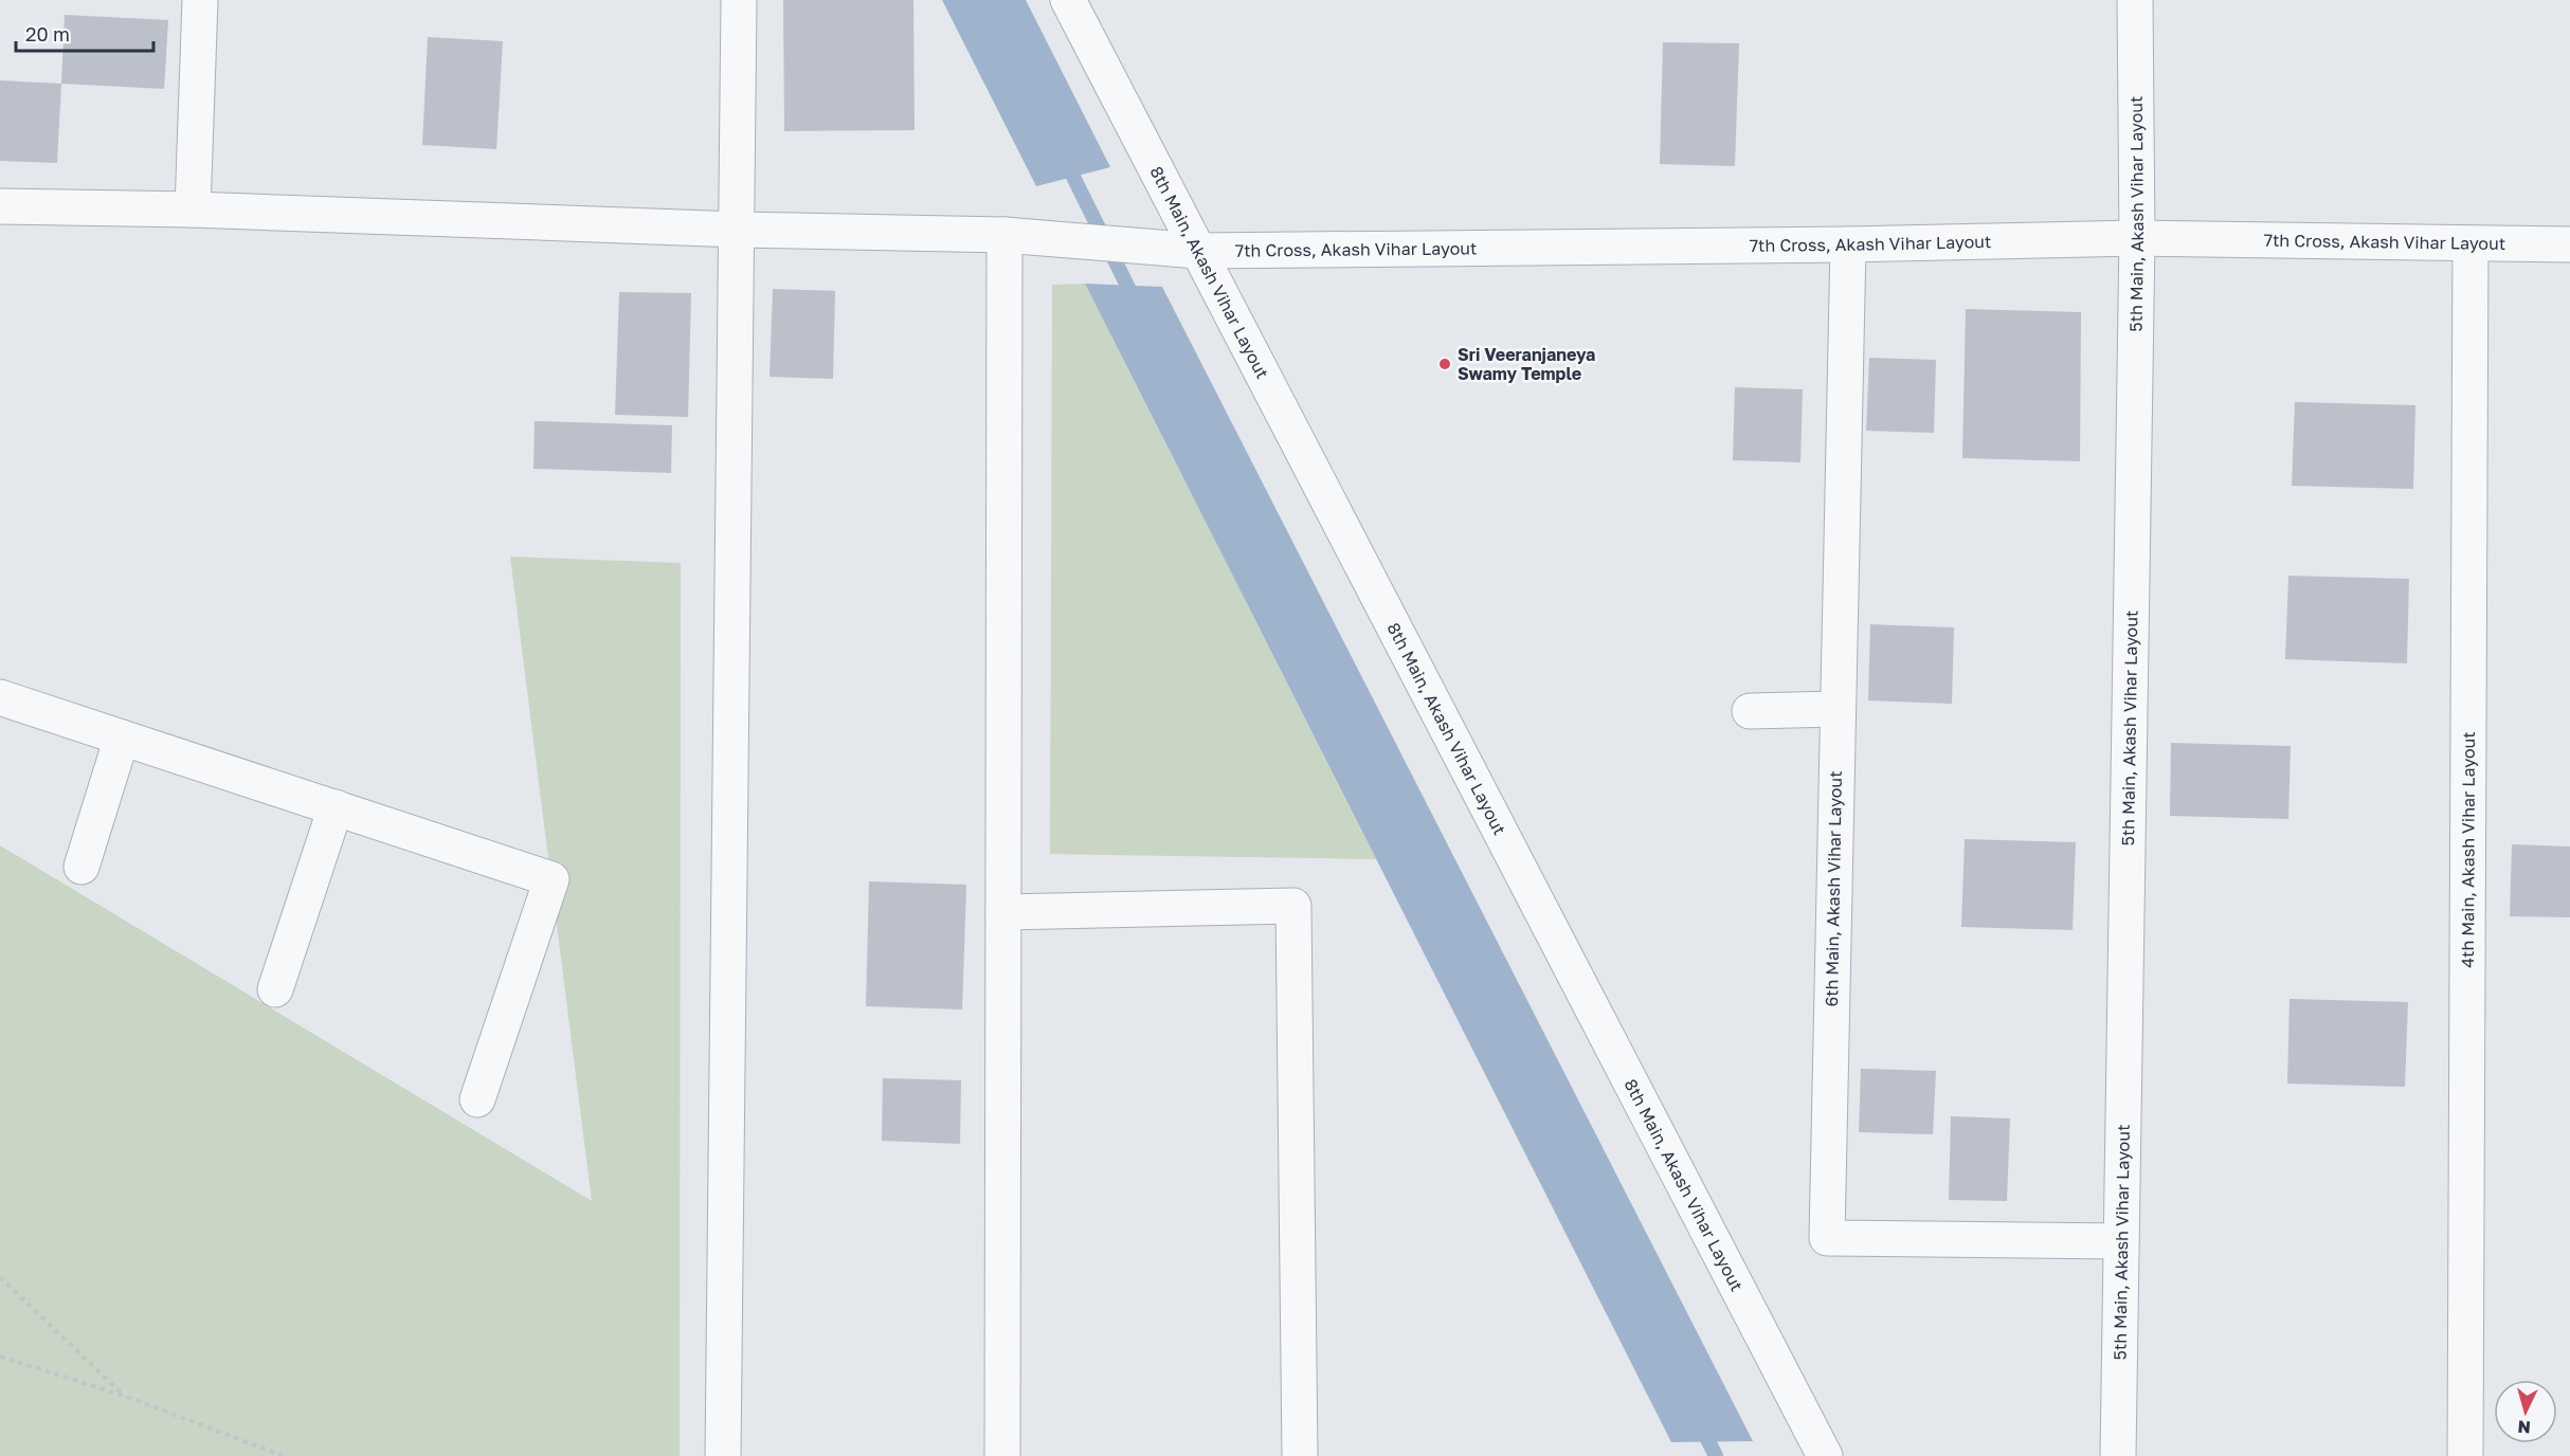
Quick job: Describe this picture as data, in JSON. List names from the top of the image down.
{
  "streets": {
    "street": [
      "5th Main, Akash Vihar Layout",
      "7th Cross, Akash Vihar Layout",
      "8th Main, Akash Vihar Layout",
      "4th Main, Akash Vihar Layout",
      "6th Main, Akash Vihar Layout"
    ]
  },
  "crossings": [
    ["5th Main, Akash Vihar Layout", "7th Cross, Akash Vihar Layout"],
    ["5th Main, Akash Vihar Layout", "6th Main, Akash Vihar Layout"],
    ["7th Cross, Akash Vihar Layout", "8th Main, Akash Vihar Layout"],
    ["7th Cross, Akash Vihar Layout", "4th Main, Akash Vihar Layout"],
    ["7th Cross, Akash Vihar Layout", "6th Main, Akash Vihar Layout"]
  ],
  "places": ["Sri Veeranjaneya Swamy Temple"],
  "scale_bar": "20 m",
  "north": "bottom"
}
